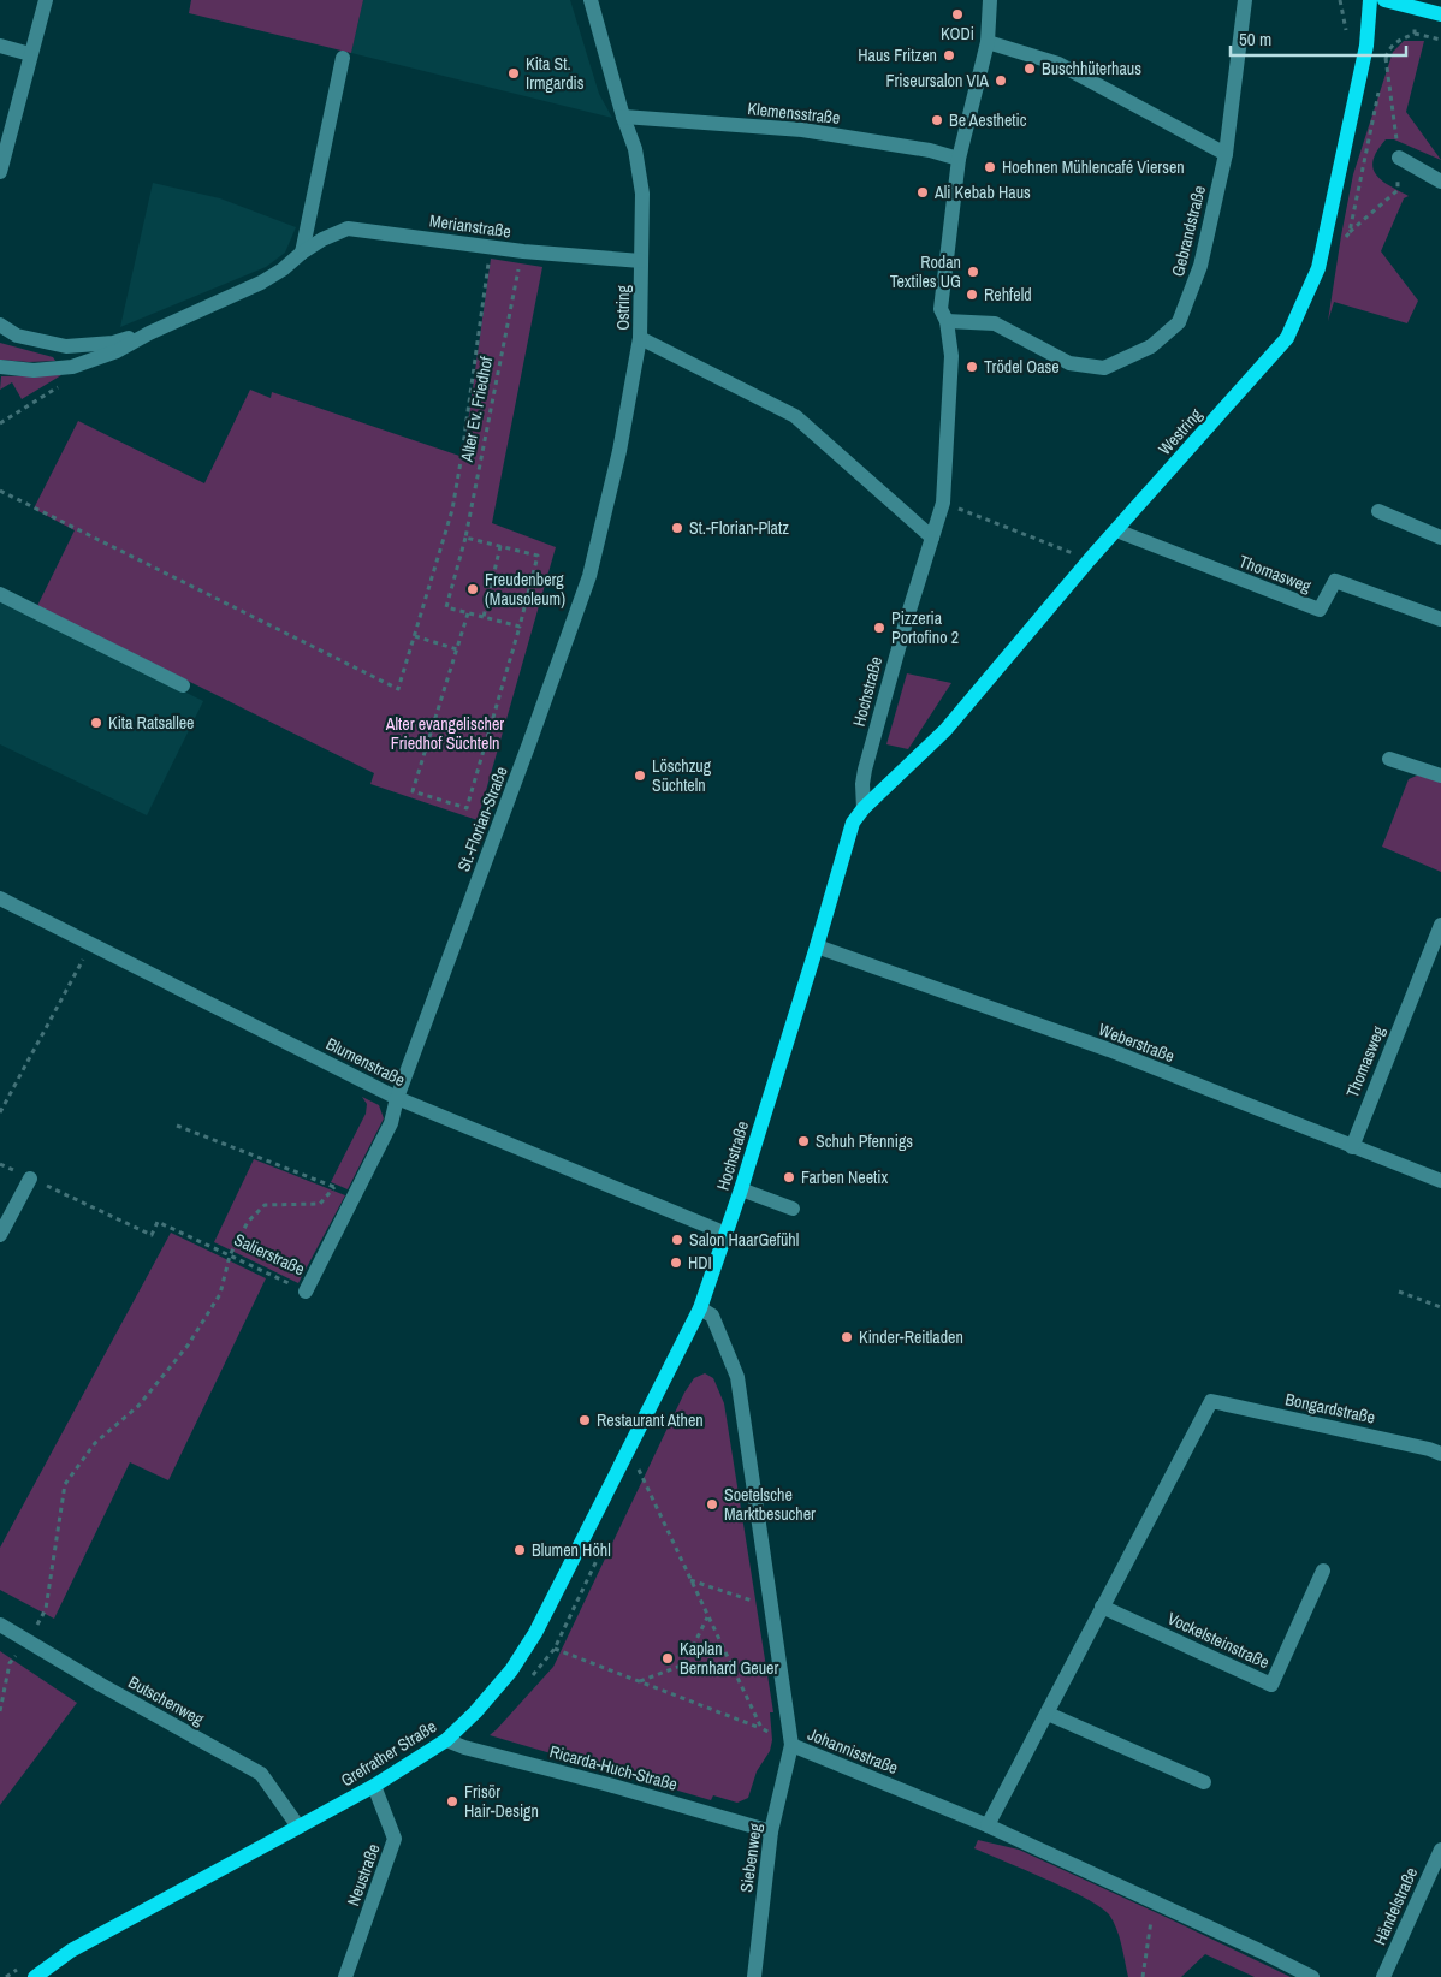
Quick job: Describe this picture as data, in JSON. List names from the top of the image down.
{
  "streets": {
    "main road": ["Westring", "Hochstraße", "Grefrather Straße"],
    "street": [
      "Klemensstraße",
      "Merianstraße",
      "Gebrandstraße",
      "Ostring",
      "Thomasweg",
      "St.-Florian-Straße",
      "Weberstraße",
      "Blumenstraße",
      "Salierstraße",
      "Bongardstraße",
      "Vockelsteinstraße",
      "Butschenweg",
      "Johannisstraße",
      "Ricarda-Huch-Straße",
      "Siebenweg",
      "Neustraße",
      "Händelstraße"
    ],
    "path": ["Alter Ev. Friedhof"]
  },
  "crossings": [
    ["Klemensstraße", "Ostring"],
    ["Klemensstraße", "Hochstraße"],
    ["Merianstraße", "Ostring"],
    ["Merianstraße", "Alter Ev. Friedhof"],
    ["Gebrandstraße", "Hochstraße"],
    ["Ostring", "Hochstraße"],
    ["Ostring", "St.-Florian-Straße"],
    ["Westring", "Thomasweg"],
    ["Westring", "Hochstraße"],
    ["Thomasweg", "Weberstraße"],
    ["Hochstraße", "Weberstraße"],
    ["Hochstraße", "Blumenstraße"],
    ["Hochstraße", "Johannisstraße"],
    ["Hochstraße", "Grefrather Straße"],
    ["St.-Florian-Straße", "Blumenstraße"],
    ["St.-Florian-Straße", "Salierstraße"],
    ["Blumenstraße", "Salierstraße"],
    ["Bongardstraße", "Vockelsteinstraße"],
    ["Butschenweg", "Grefrather Straße"],
    ["Johannisstraße", "Siebenweg"],
    ["Grefrather Straße", "Ricarda-Huch-Straße"],
    ["Grefrather Straße", "Neustraße"],
    ["Ricarda-Huch-Straße", "Siebenweg"]
  ],
  "parks": ["Alter evangelischer Friedhof Süchteln"],
  "places": [
    "KODi",
    "Haus Fritzen",
    "Buschhüterhaus",
    "Kita St. Irmgardis",
    "Friseursalon VIA",
    "Be Aesthetic",
    "Hoehnen Mühlencafé Viersen",
    "Ali Kebab Haus",
    "Rodan Textiles UG",
    "Rehfeld",
    "Trödel Oase",
    "St.-Florian-Platz",
    "Freudenberg (Mausoleum)",
    "Pizzeria Portofino 2",
    "Kita Ratsallee",
    "Löschzug Süchteln",
    "Schuh Pfennigs",
    "Farben Neetix",
    "Salon HaarGefühl",
    "HDI",
    "Kinder-Reitladen",
    "Restaurant Athen",
    "Soetelsche Marktbesucher",
    "Blumen Höhl",
    "Kaplan Bernhard Geuer",
    "Frisör Hair-Design"
  ],
  "scale_bar": "50 m"
}
